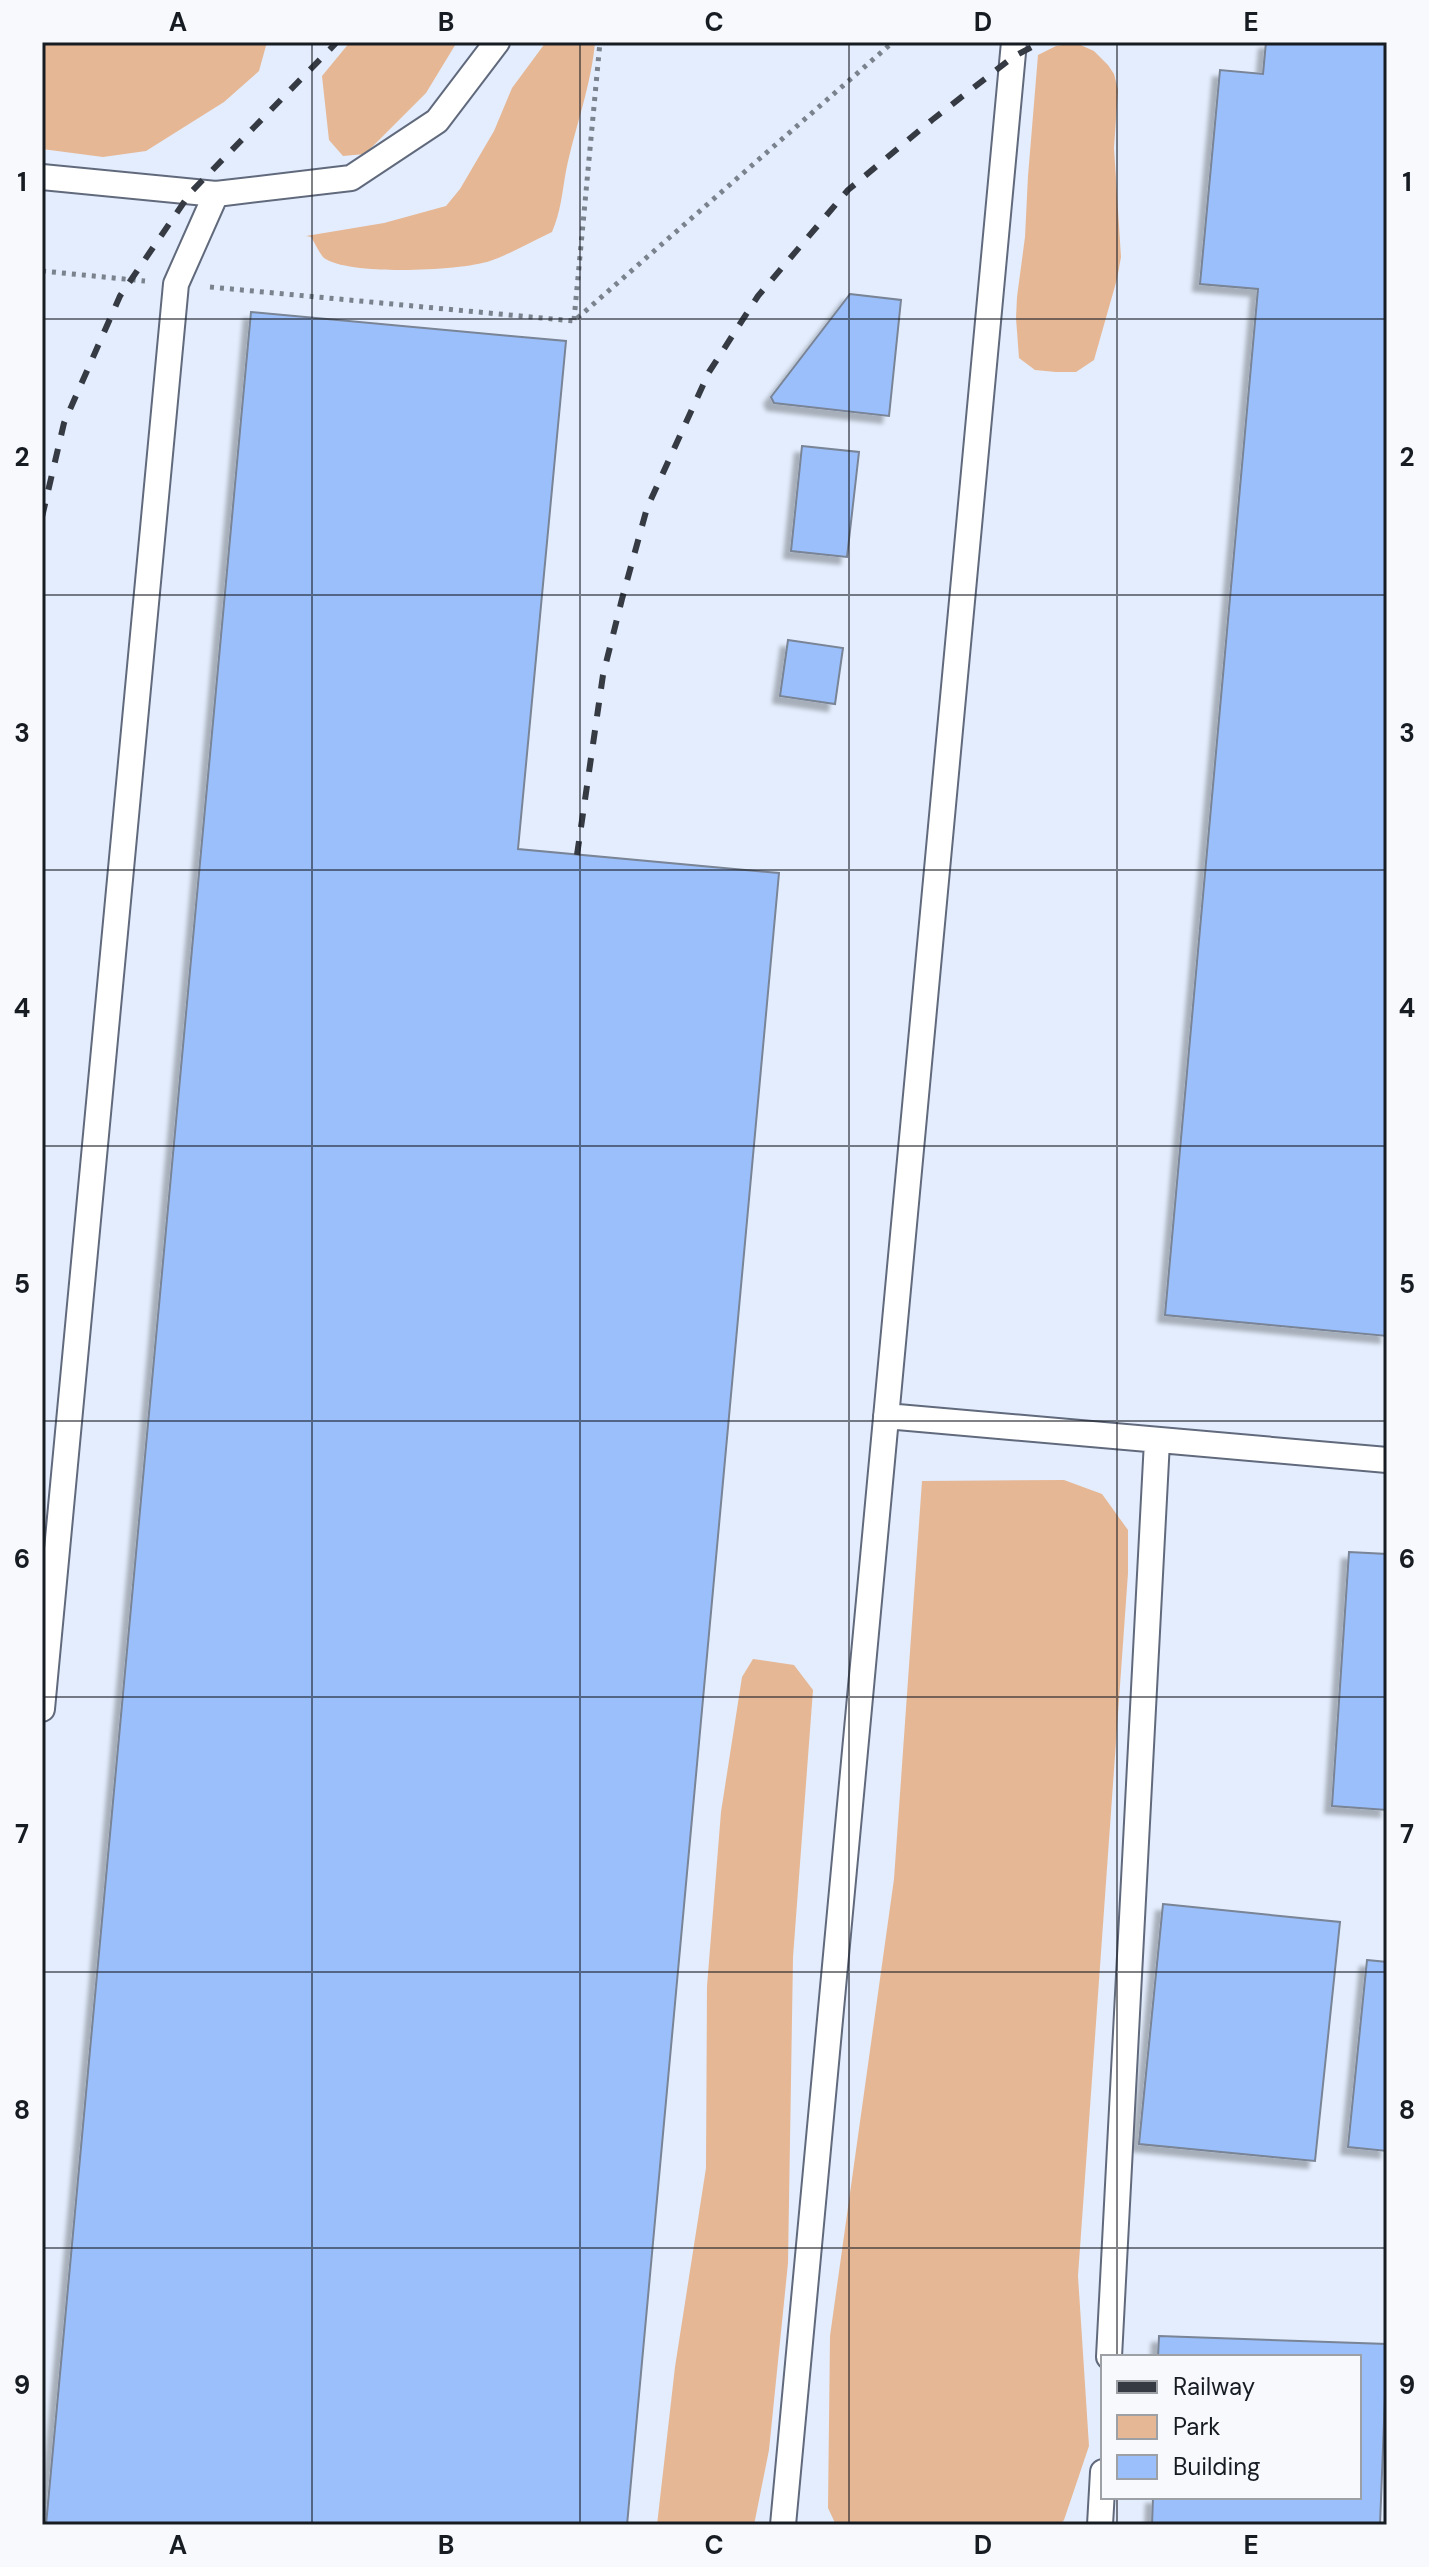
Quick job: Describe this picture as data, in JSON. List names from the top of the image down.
{
  "legend": ["Railway", "Park", "Building"],
  "grid": {
    "columns": [
      "A",
      "B",
      "C",
      "D",
      "E"
    ],
    "rows": [
      "1",
      "2",
      "3",
      "4",
      "5",
      "6",
      "7",
      "8",
      "9"
    ]
  }
}
